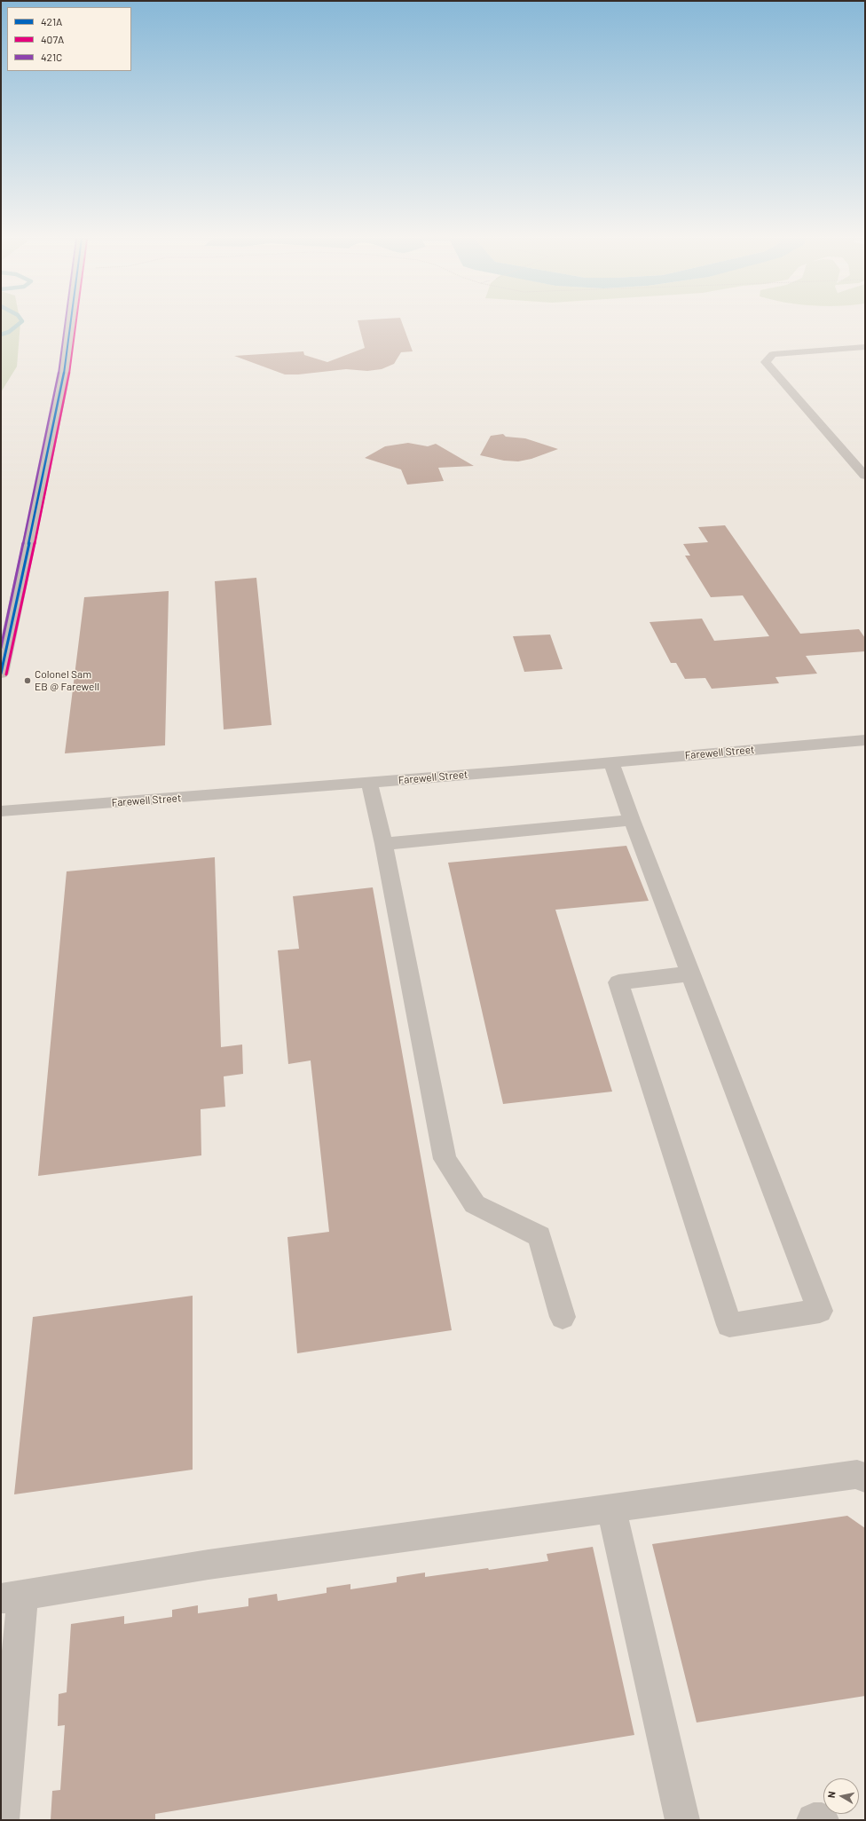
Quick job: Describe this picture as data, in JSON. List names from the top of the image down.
{
  "streets": {
    "street": ["Farewell Street"]
  },
  "places": ["Colonel Sam EB @ Farewell"],
  "lines": ["transit line 421A", "transit line 407A", "transit line 421C"],
  "legend": ["421A", "407A", "421C"],
  "north": "left"
}
